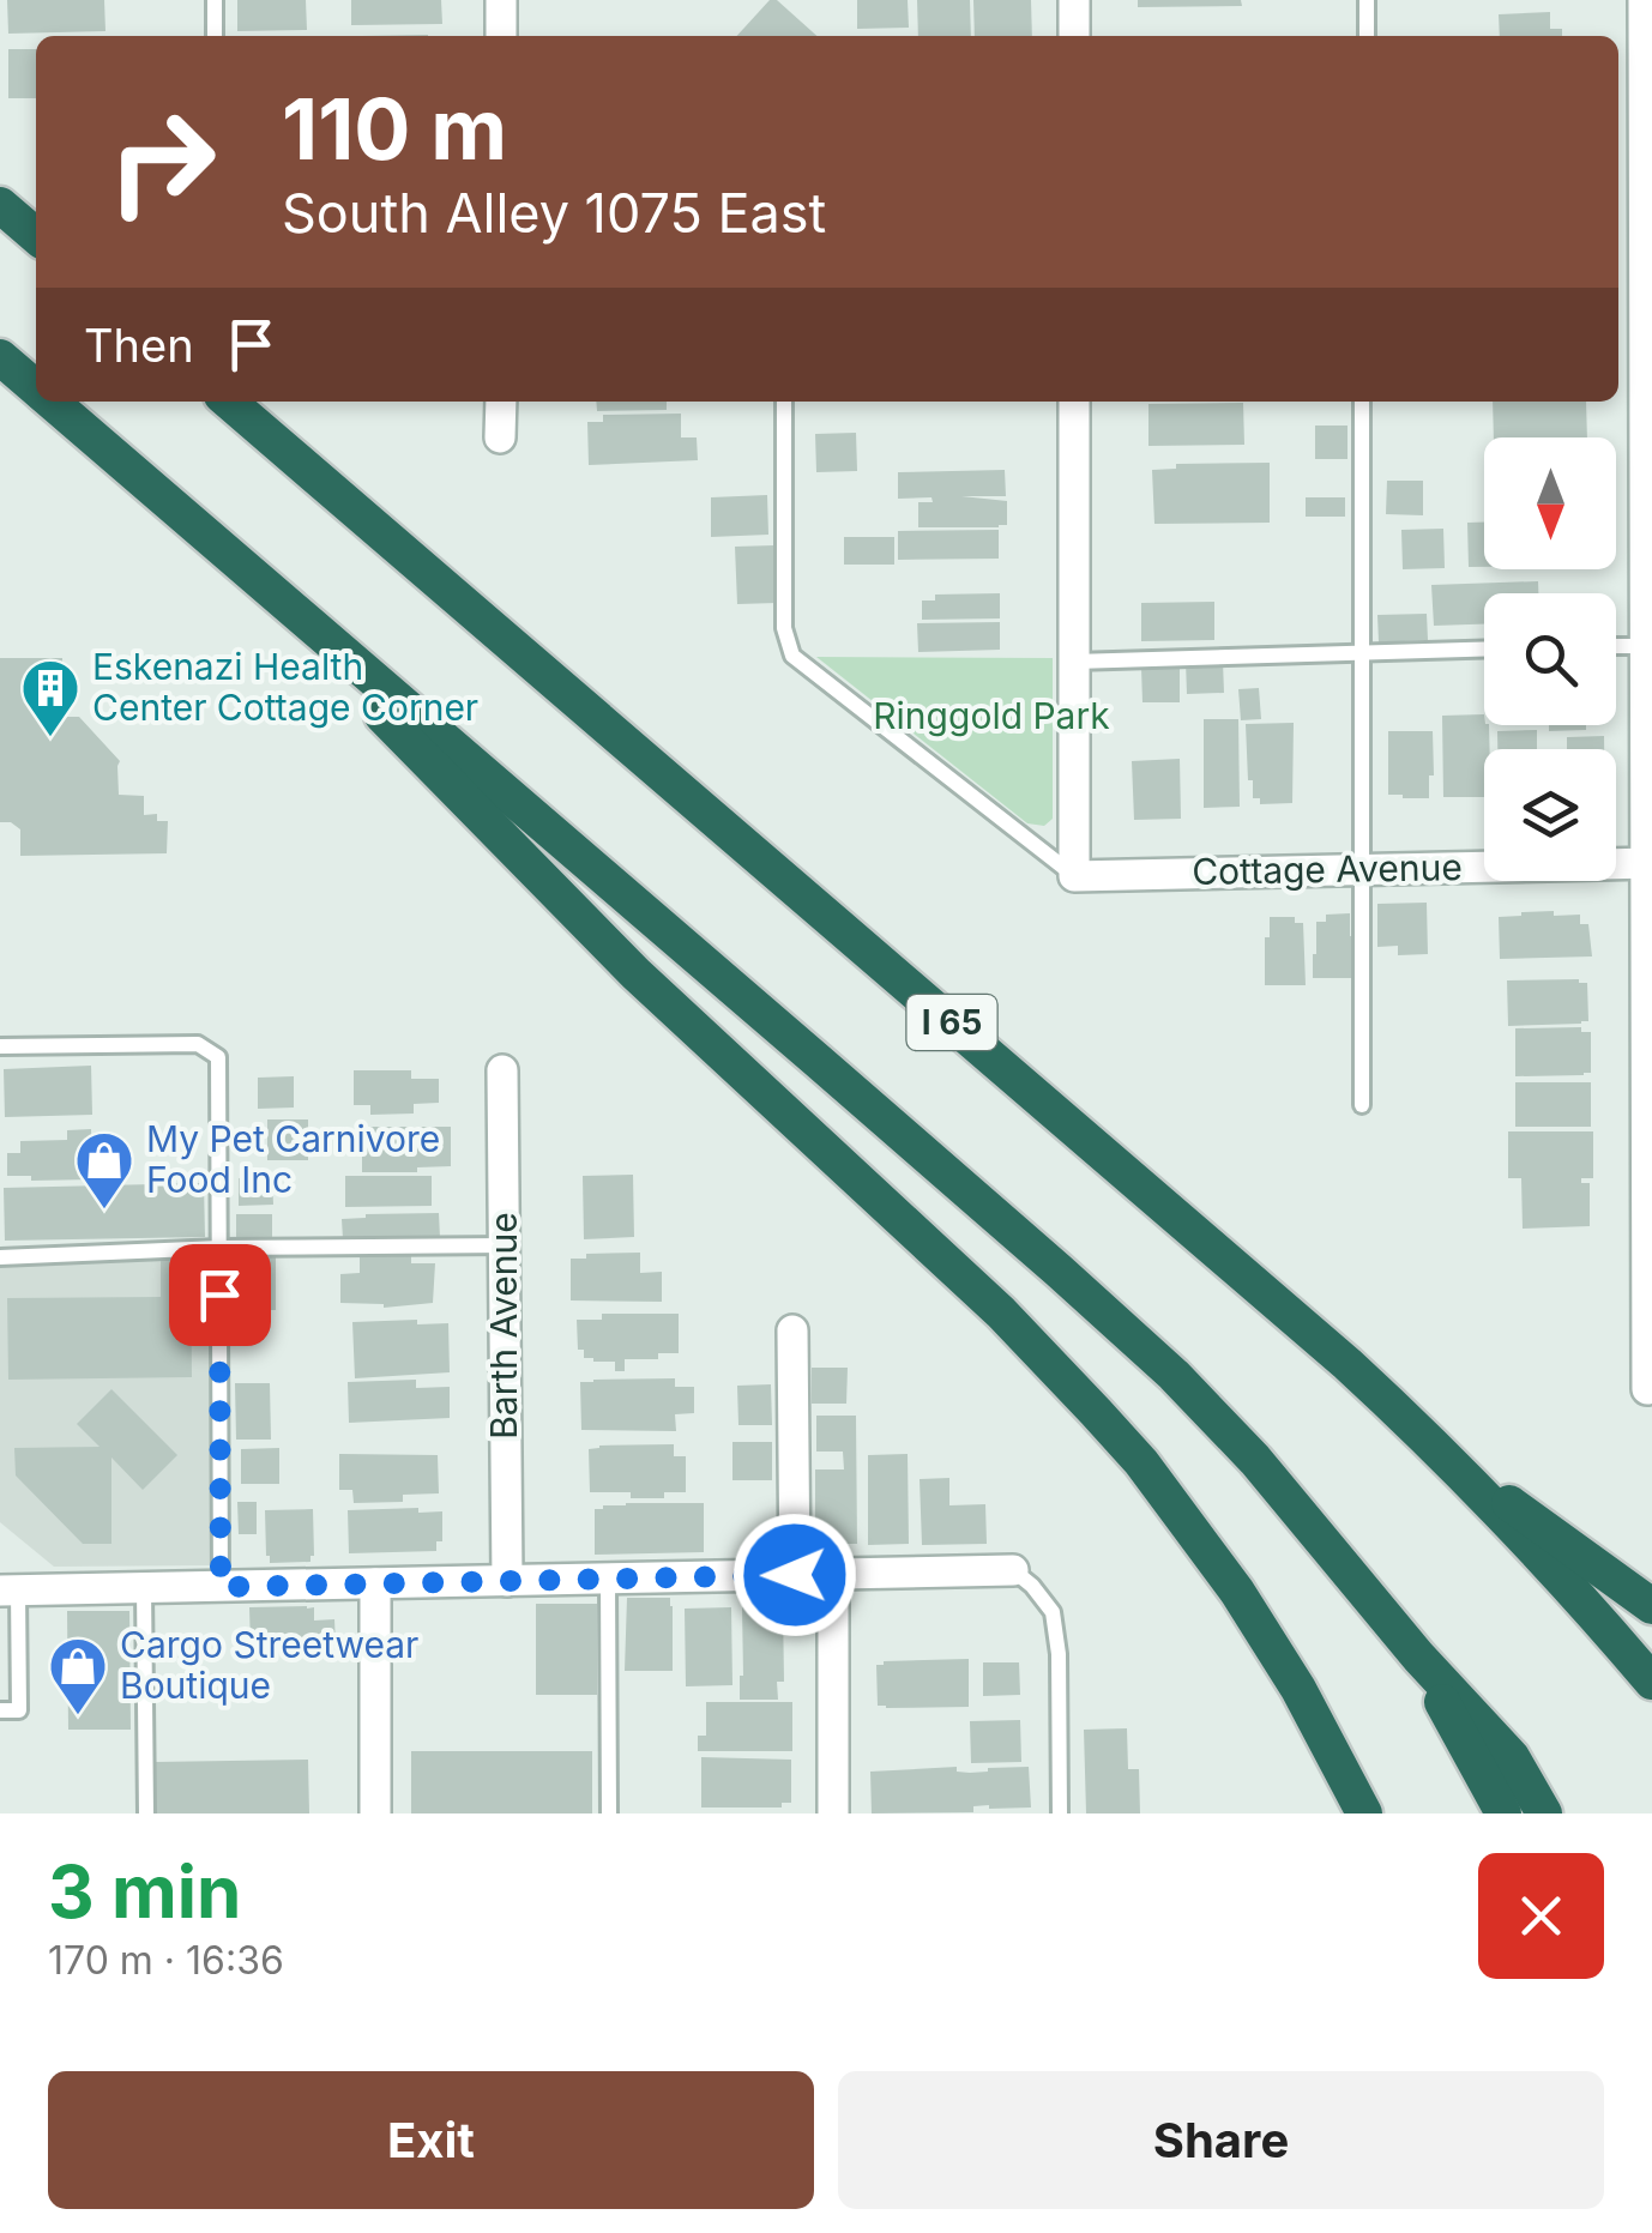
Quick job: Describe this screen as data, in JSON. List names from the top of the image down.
{
  "streets": {
    "highway": ["I 65"],
    "street": ["Cottage Avenue", "Barth Avenue"]
  },
  "parks": ["Ringgold Park"],
  "places": {
    "building": ["Eskenazi Health Center Cottage Corner"],
    "shop": ["My Pet Carnivore Food Inc", "Cargo Streetwear Boutique"]
  },
  "north": "bottom",
  "page": {
    "turn": ["110 m", "South Alley 1075 East"],
    "then": "Then",
    "heading": ["3 min", "170 m · 16:36"],
    "buttons": ["Exit", "Share"]
  }
}
